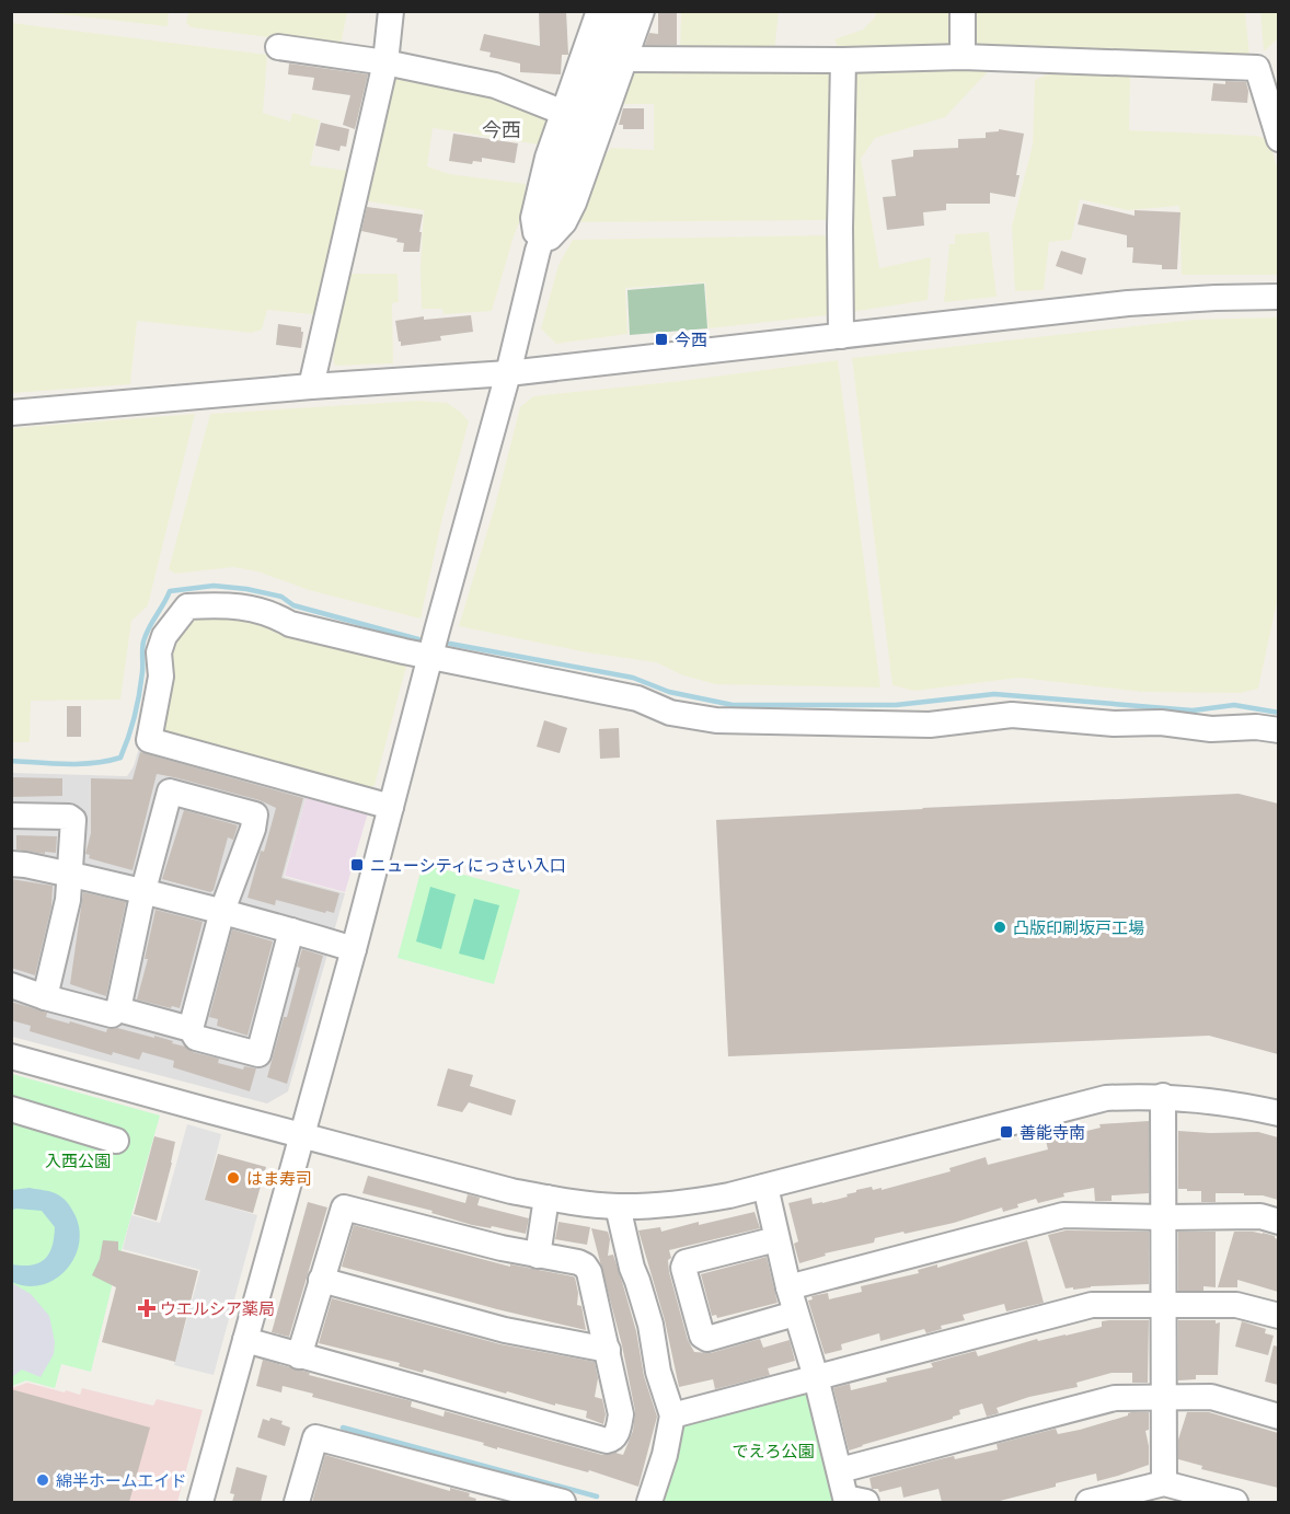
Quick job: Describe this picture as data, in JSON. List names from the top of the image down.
{
  "districts": ["今西"],
  "parks": ["入西公園", "でえろ公園"],
  "places": {
    "transit": ["今西", "ニューシティにっさい入口", "善能寺南"],
    "other": ["凸版印刷坂戸工場", "はま寿司", "綿半ホームエイド"],
    "health": ["ウエルシア薬局"]
  }
}
